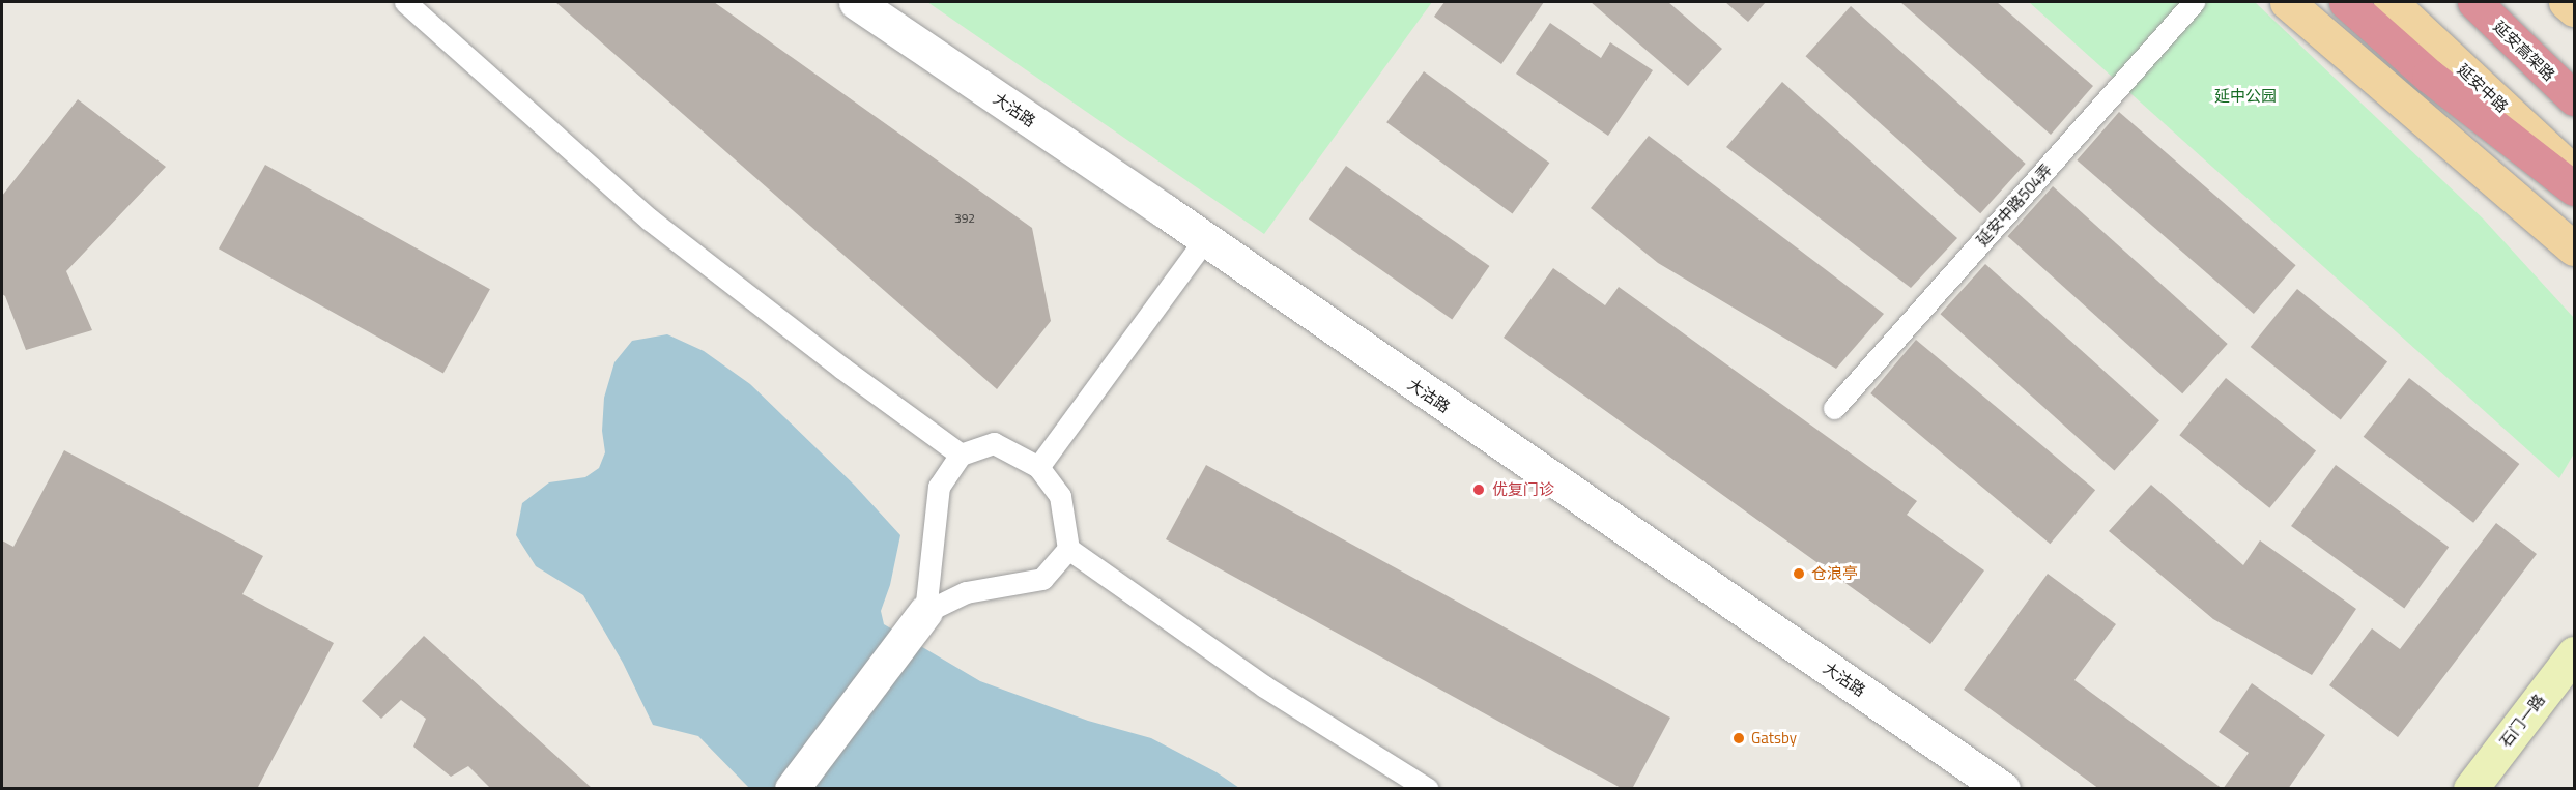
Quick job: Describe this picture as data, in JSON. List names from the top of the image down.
{
  "streets": {
    "highway": ["延安高架路"],
    "main road": ["延安中路", "石门一路"],
    "street": ["大沽路"],
    "lane": ["延安中路504弄"]
  },
  "parks": ["延中公园"],
  "places": ["优复门诊", "仓浪亭", "Gatsby"],
  "house_numbers": ["392"]
}
